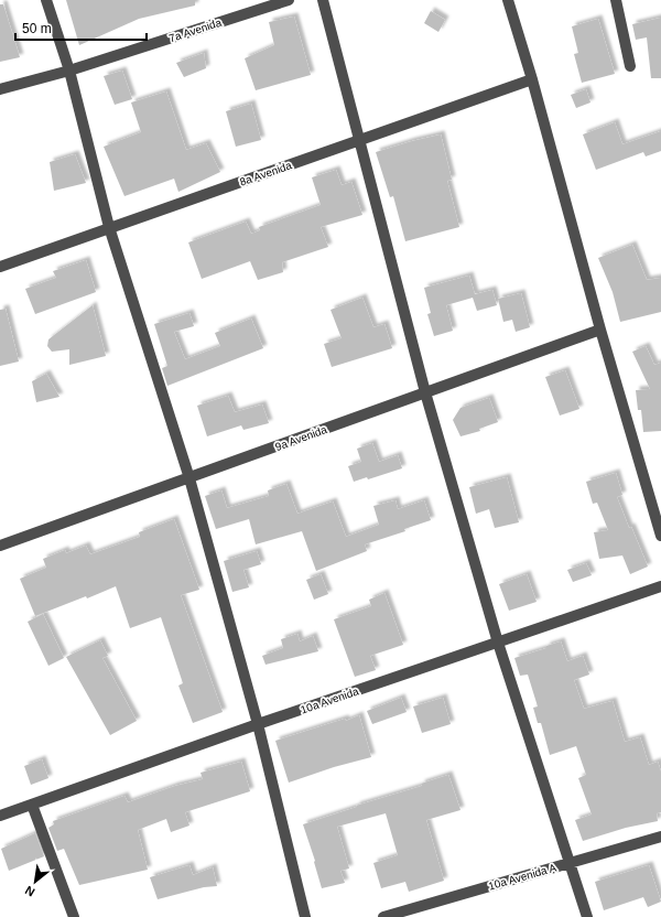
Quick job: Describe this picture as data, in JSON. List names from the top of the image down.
{
  "streets": {
    "street": [
      "7a Avenida",
      "8a Avenida",
      "9a Avenida",
      "10a Avenida",
      "10a Avenida A"
    ]
  },
  "scale_bar": "50 m",
  "north": "bottom left"
}
